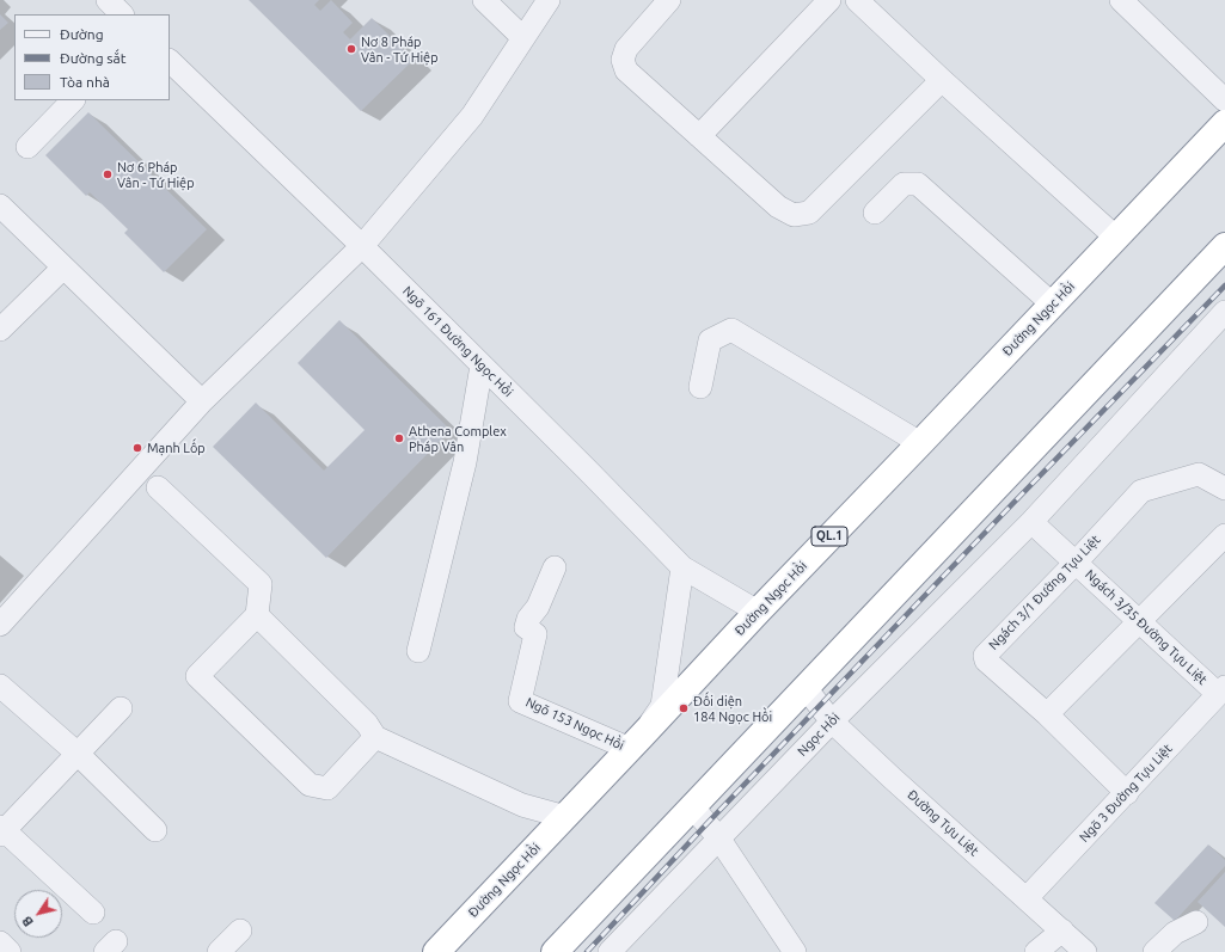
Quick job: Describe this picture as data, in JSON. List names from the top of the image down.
{
  "streets": {
    "highway": ["Đường Ngọc Hồi", "QL.1"],
    "street": [
      "Ngõ 161 Đường Ngọc Hồi",
      "Ngách 3/1 Đường Tựu Liệt",
      "Ngách 3/35 Đường Tựu Liệt",
      "Ngõ 153 Ngọc Hồi",
      "Ngọc Hồi",
      "Ngõ 3 Đường Tựu Liệt",
      "Đường Tựu Liệt"
    ]
  },
  "crossings": [
    ["Đường Ngọc Hồi", "Ngõ 161 Đường Ngọc Hồi"],
    ["Đường Ngọc Hồi", "Ngõ 153 Ngọc Hồi"],
    ["Ngách 3/1 Đường Tựu Liệt", "Ngách 3/35 Đường Tựu Liệt"],
    ["Ngách 3/1 Đường Tựu Liệt", "Ngõ 3 Đường Tựu Liệt"],
    ["Ngách 3/35 Đường Tựu Liệt", "Ngọc Hồi"],
    ["Ngách 3/35 Đường Tựu Liệt", "Ngõ 3 Đường Tựu Liệt"],
    ["Ngọc Hồi", "Đường Tựu Liệt"],
    ["Ngõ 3 Đường Tựu Liệt", "Đường Tựu Liệt"]
  ],
  "places": [
    "Nơ 8 Pháp Vân - Tứ Hiệp",
    "Nơ 6 Pháp Vân - Tứ Hiệp",
    "Athena Complex Pháp Vân",
    "Mạnh Lốp",
    "Đối diện 184 Ngọc Hồi"
  ],
  "legend": ["Đường", "Đường sắt", "Tòa nhà"],
  "north": "bottom left"
}
